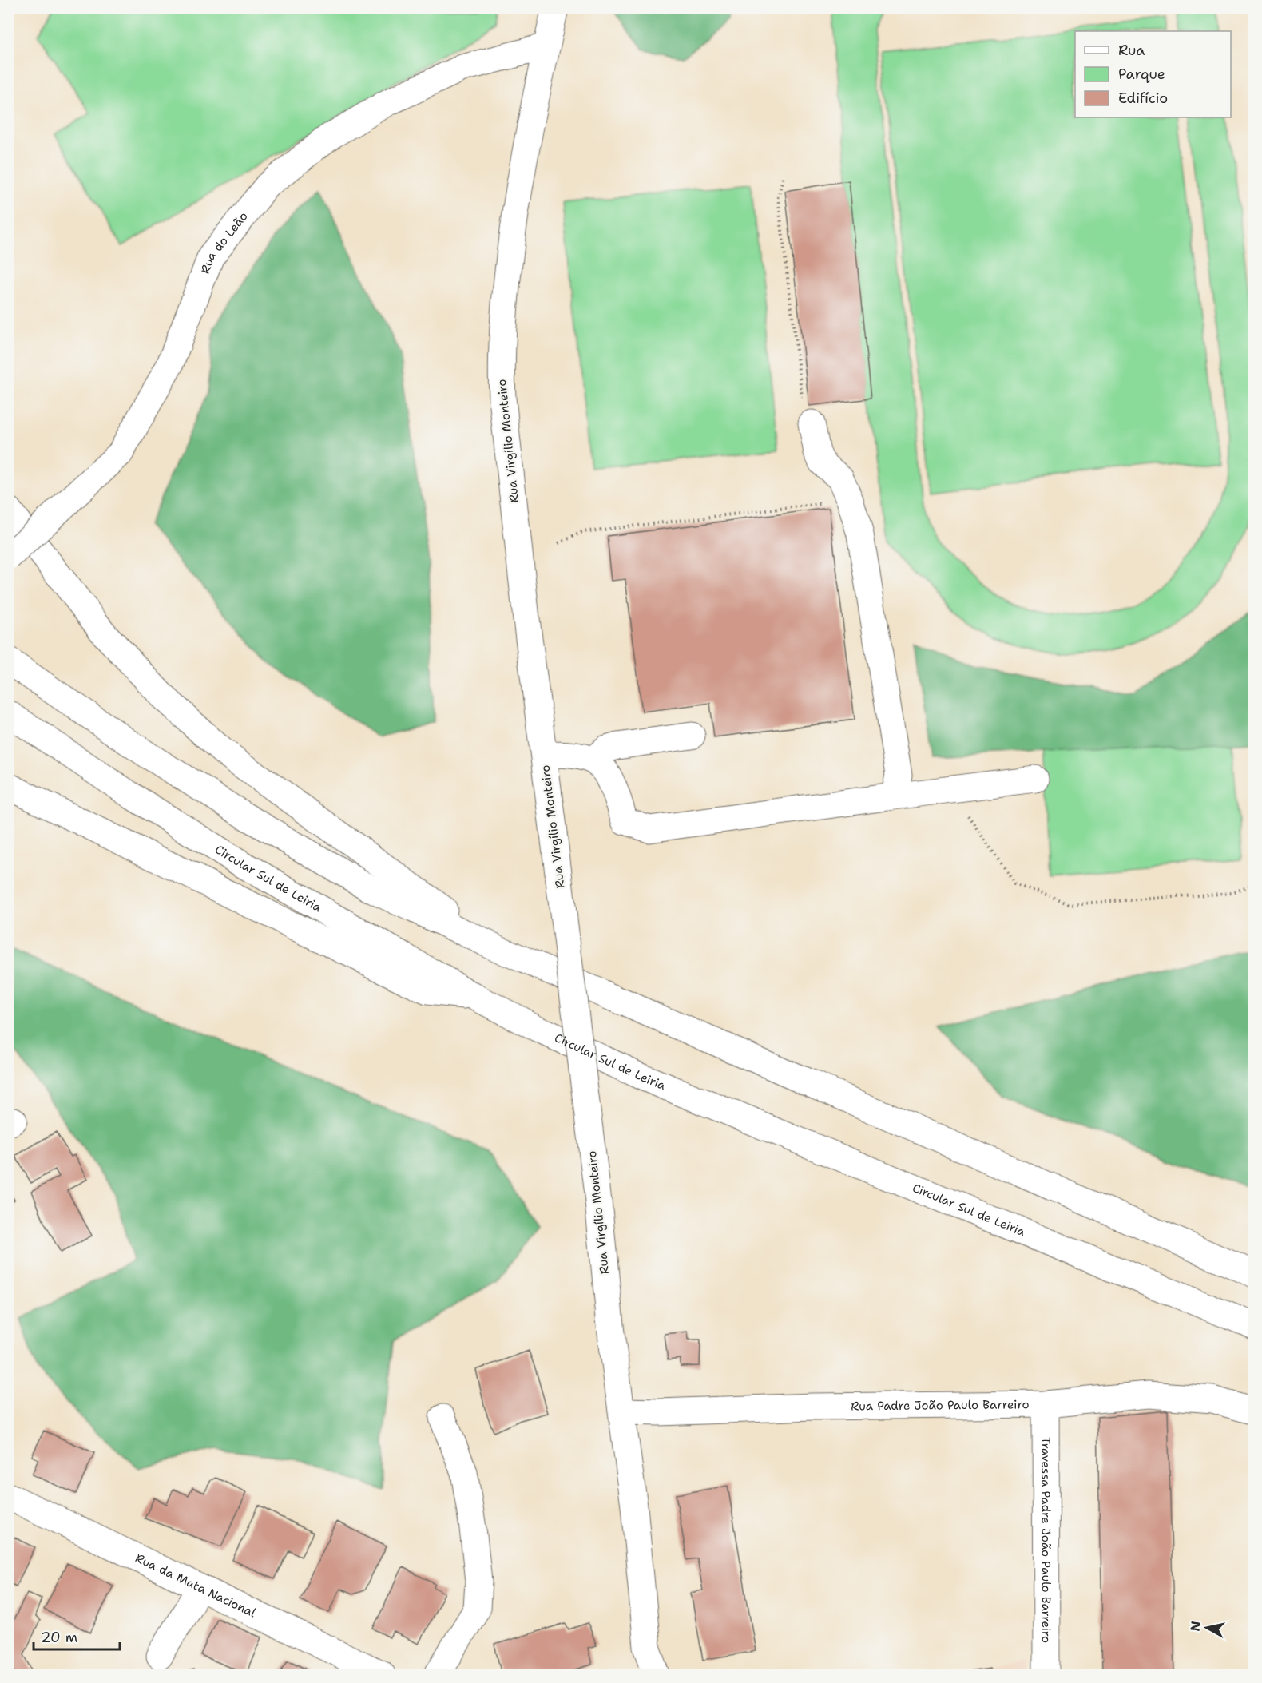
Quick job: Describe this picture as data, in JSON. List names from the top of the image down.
{
  "streets": {
    "main road": [
      "Rua do Leão",
      "Rua Virgílio Monteiro",
      "Circular Sul de Leiria",
      "Rua Padre João Paulo Barreiro",
      "Travessa Padre João Paulo Barreiro",
      "Rua da Mata Nacional"
    ]
  },
  "crossings": [
    ["Rua do Leão", "Rua Virgílio Monteiro"],
    ["Rua Virgílio Monteiro", "Rua Padre João Paulo Barreiro"],
    ["Rua Padre João Paulo Barreiro", "Travessa Padre João Paulo Barreiro"]
  ],
  "legend": ["Rua", "Parque", "Edifício"],
  "scale_bar": "20 m",
  "north": "left"
}
